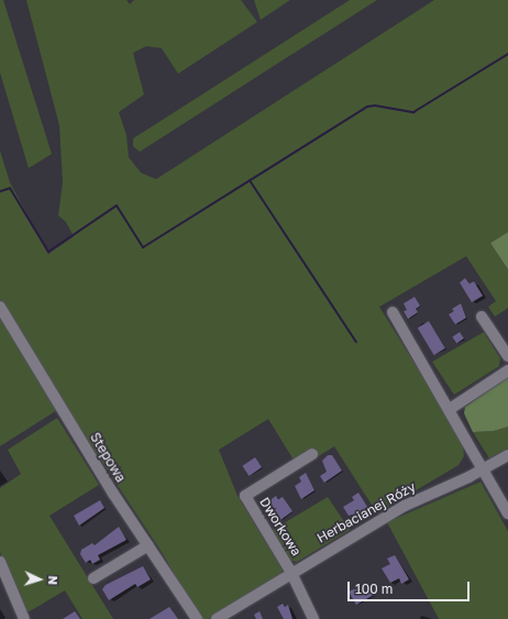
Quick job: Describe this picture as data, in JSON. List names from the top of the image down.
{
  "streets": {
    "street": ["Stepowa", "Herbacianej Róży", "Dworkowa"]
  },
  "crossings": [
    ["Herbacianej Róży", "Dworkowa"]
  ],
  "scale_bar": "100 m",
  "north": "right"
}
